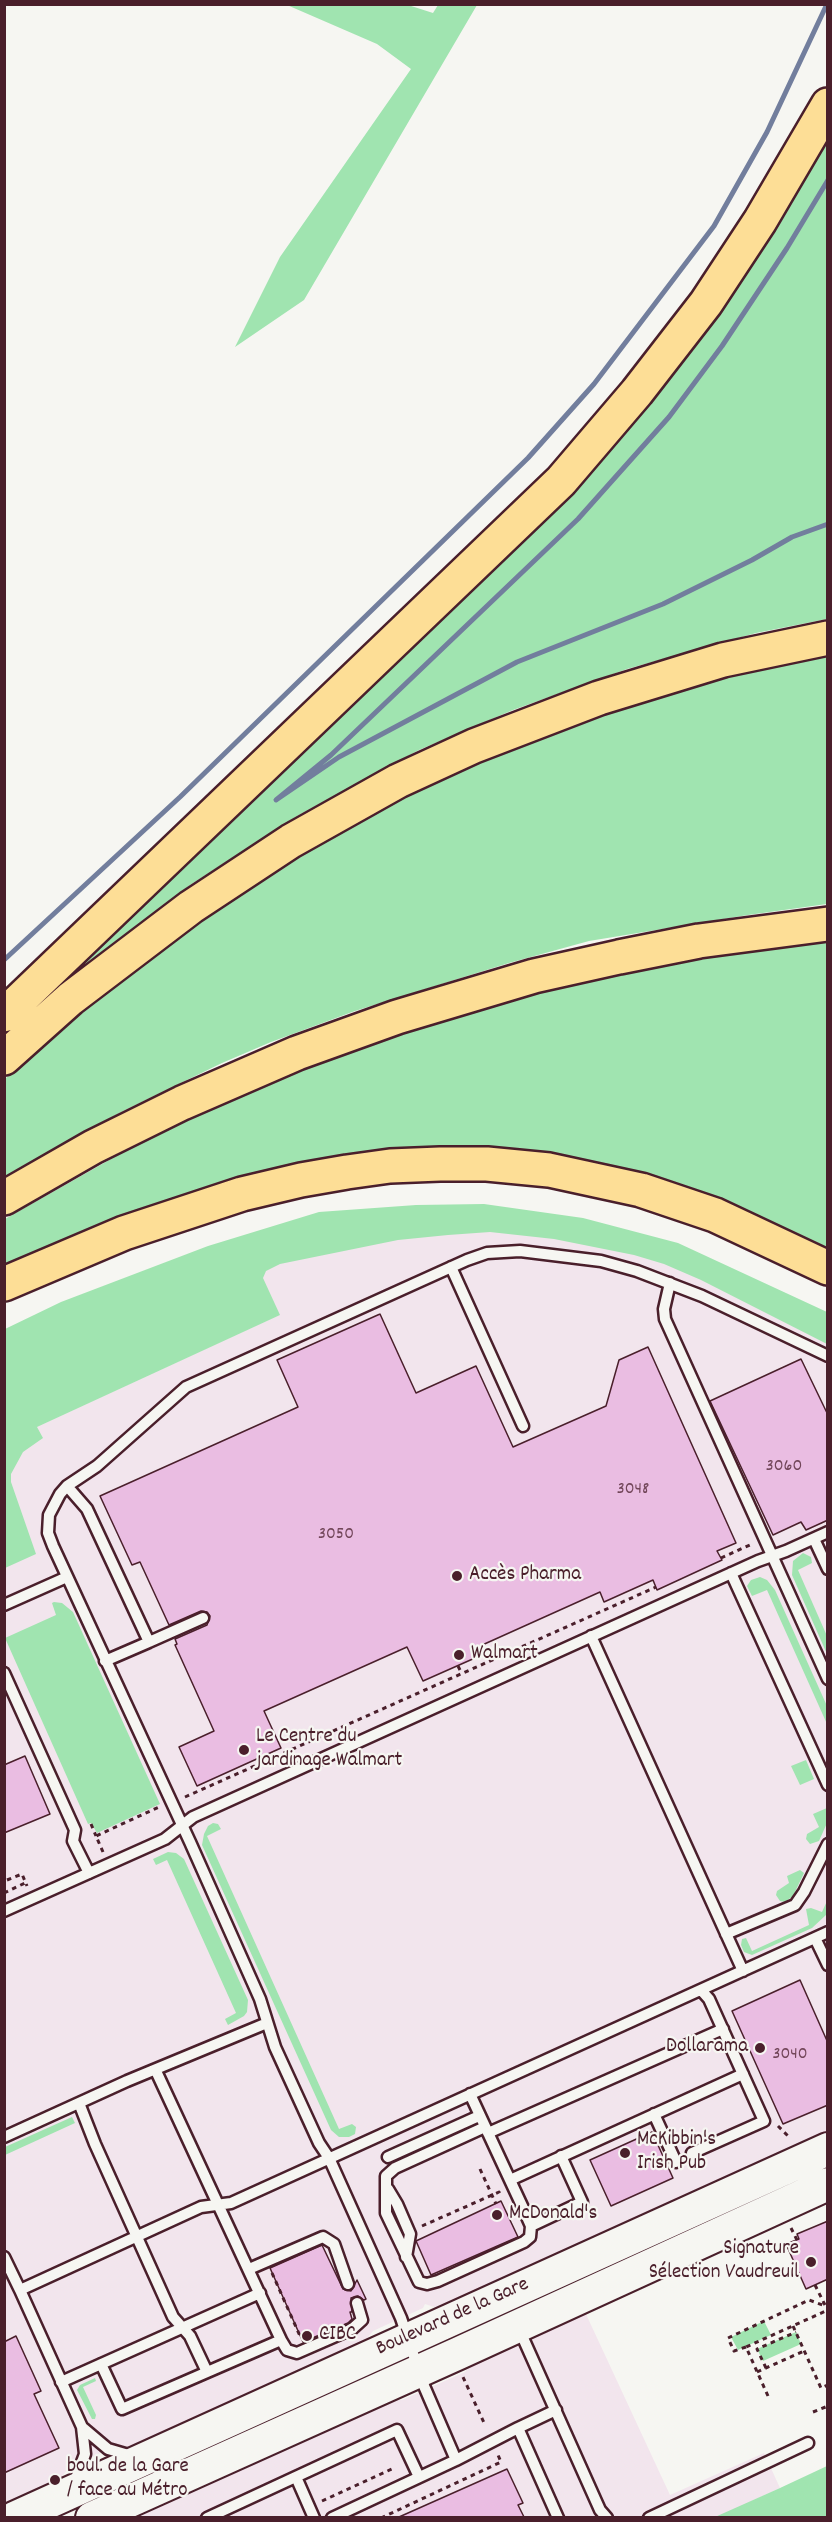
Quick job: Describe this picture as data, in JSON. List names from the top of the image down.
{
  "streets": {
    "main road": ["Boulevard de la Gare"]
  },
  "places": [
    "Accès Pharma",
    "Walmart",
    "Le Centre du jardinage Walmart",
    "Dollarama",
    "McKibbin's Irish Pub",
    "McDonald's",
    "Signature Sélection Vaudreuil",
    "CIBC",
    "boul. de la Gare / face au Métro"
  ],
  "house_numbers": [
    "3060",
    "3048",
    "3050",
    "3040"
  ]
}
